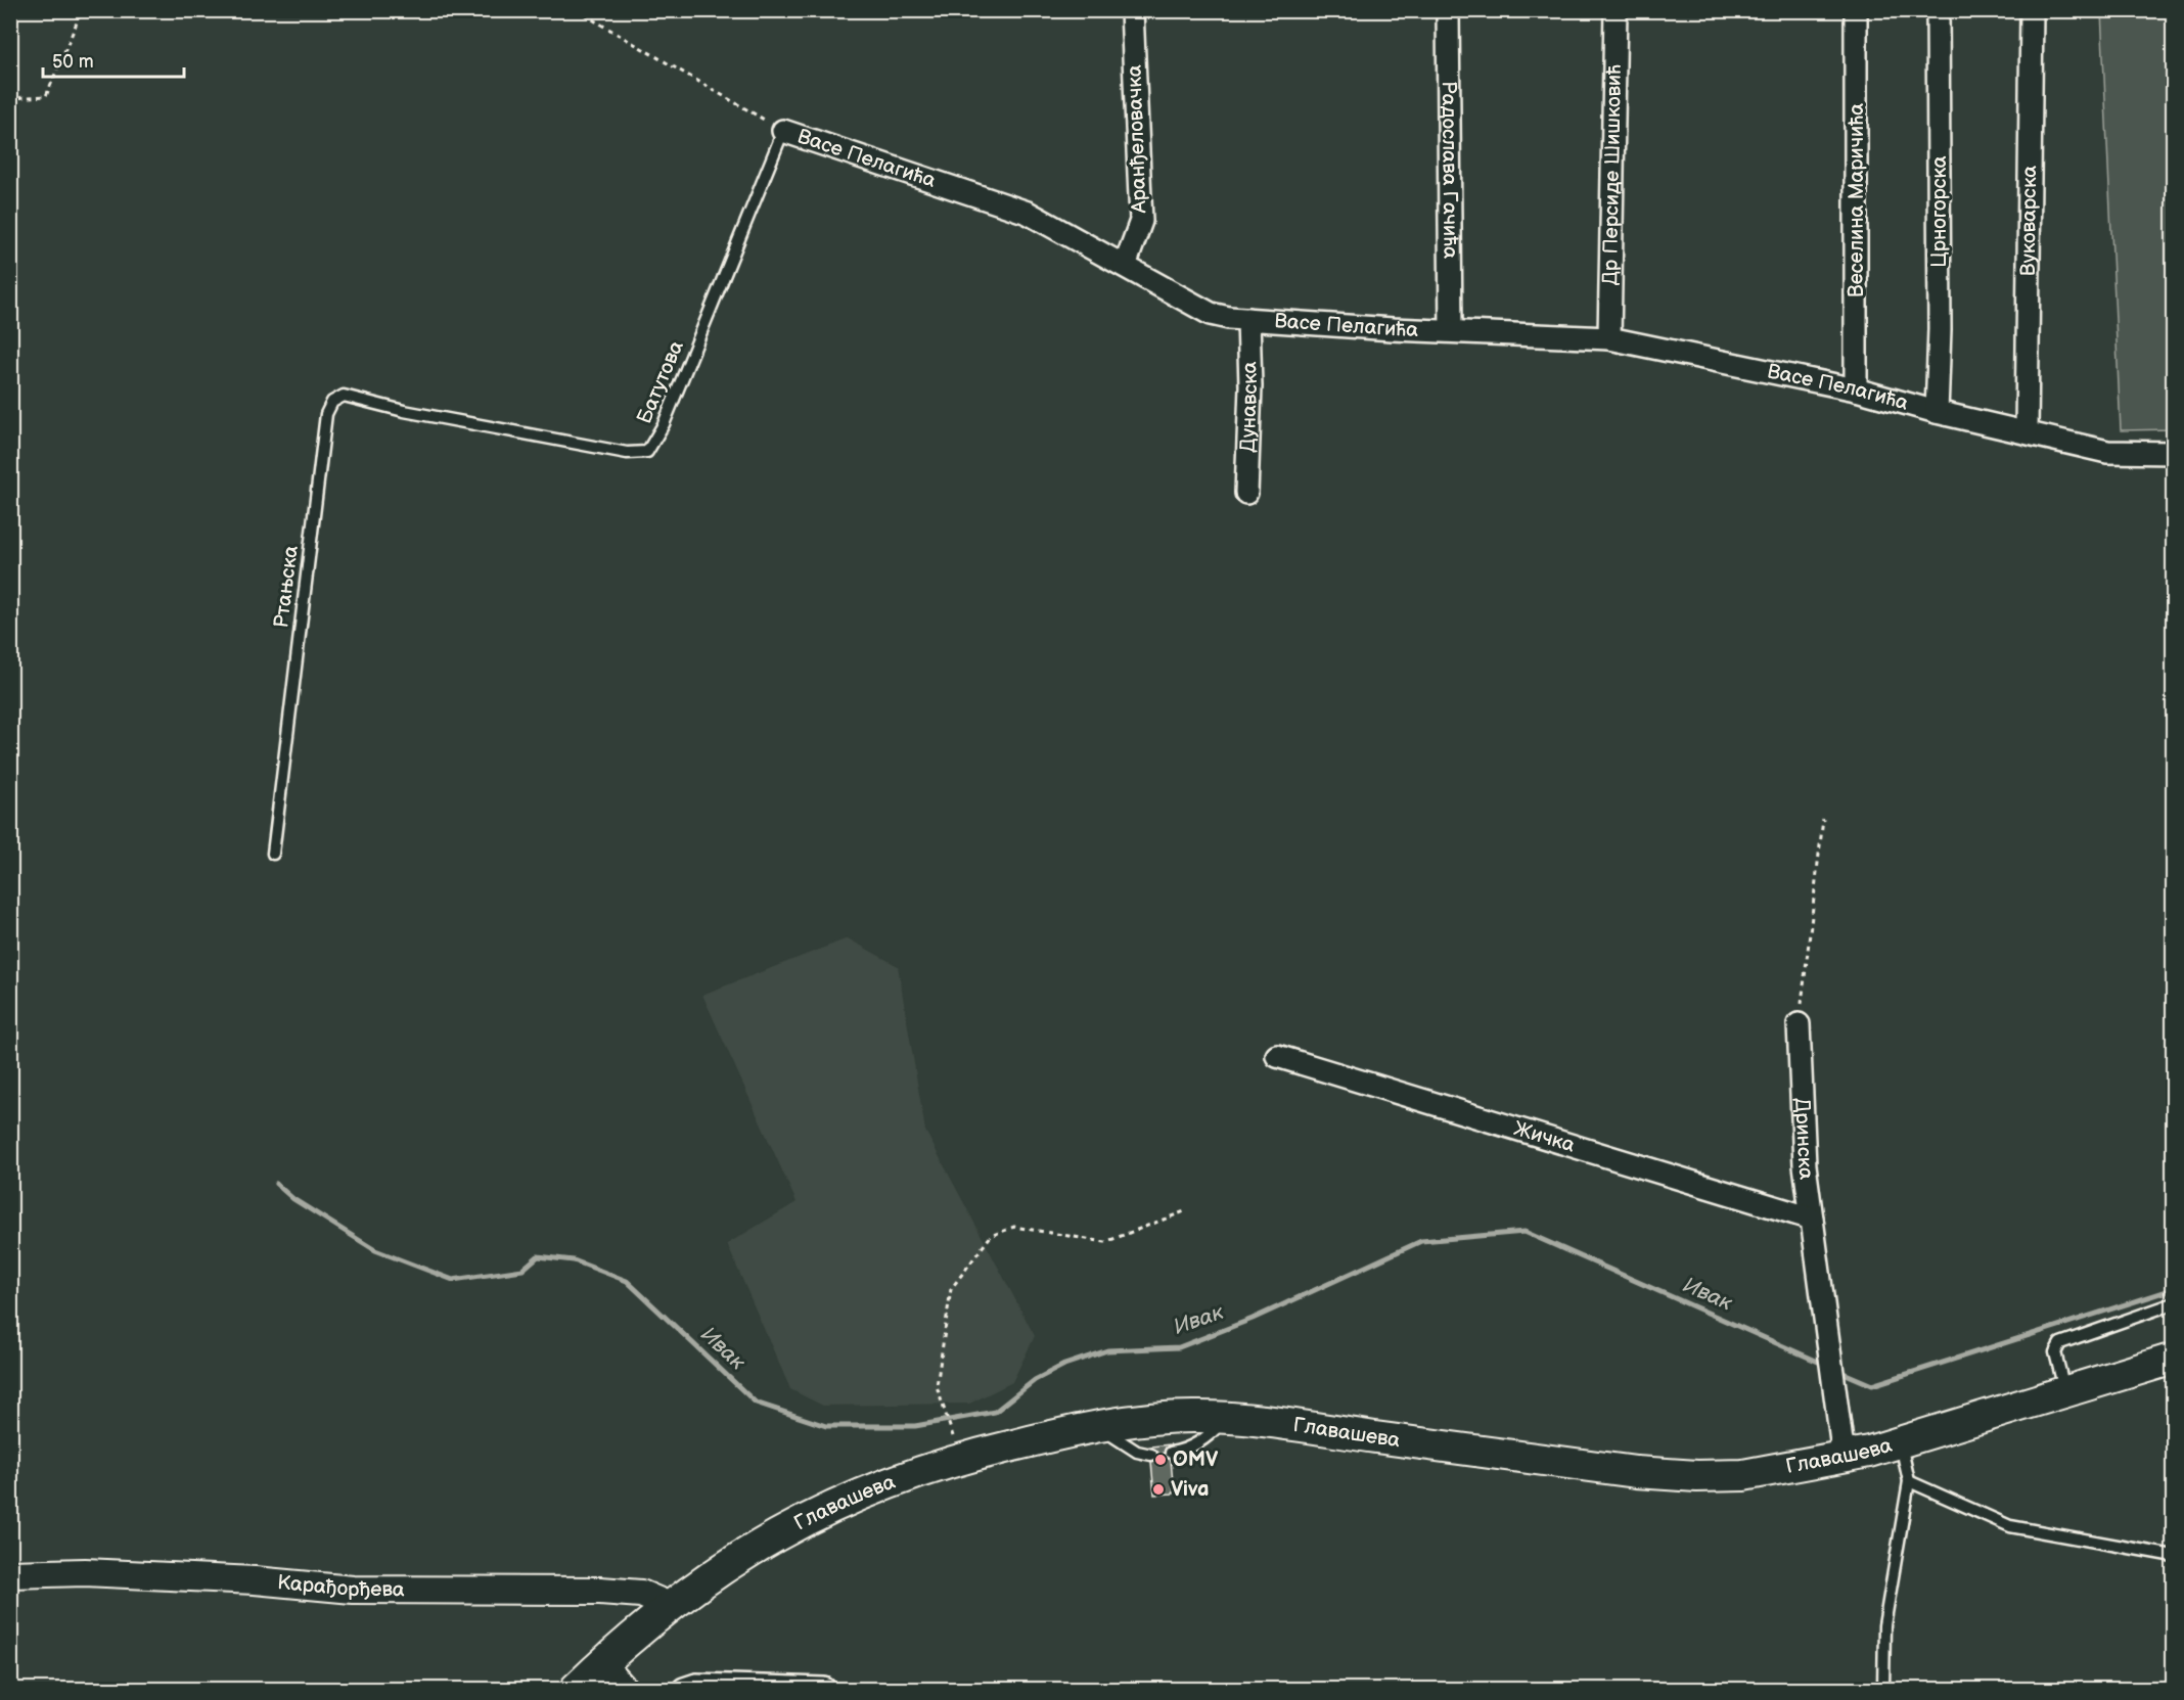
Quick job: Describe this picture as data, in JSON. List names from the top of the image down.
{
  "streets": {
    "main road": ["Главашева"],
    "street": [
      "Аранђеловачка",
      "Васе Пелагића",
      "Радослава Гачића",
      "Др Персиде Шишковић",
      "Веселина Маричића",
      "Црногорска",
      "Вуковарска",
      "Дунавска",
      "Жичка",
      "Дринска",
      "Карађорђева"
    ],
    "lane": ["Батутова", "Ртањска"]
  },
  "crossings": [
    ["Аранђеловачка", "Васе Пелагића"],
    ["Васе Пелагића", "Радослава Гачића"],
    ["Васе Пелагића", "Др Персиде Шишковић"],
    ["Васе Пелагића", "Веселина Маричића"],
    ["Васе Пелагића", "Црногорска"],
    ["Васе Пелагића", "Вуковарска"],
    ["Васе Пелагића", "Батутова"],
    ["Васе Пелагића", "Дунавска"],
    ["Батутова", "Ртањска"],
    ["Жичка", "Дринска"],
    ["Дринска", "Главашева"],
    ["Главашева", "Карађорђева"]
  ],
  "water": ["Ивак"],
  "places": ["OMV", "Viva"],
  "scale_bar": "50 m"
}
